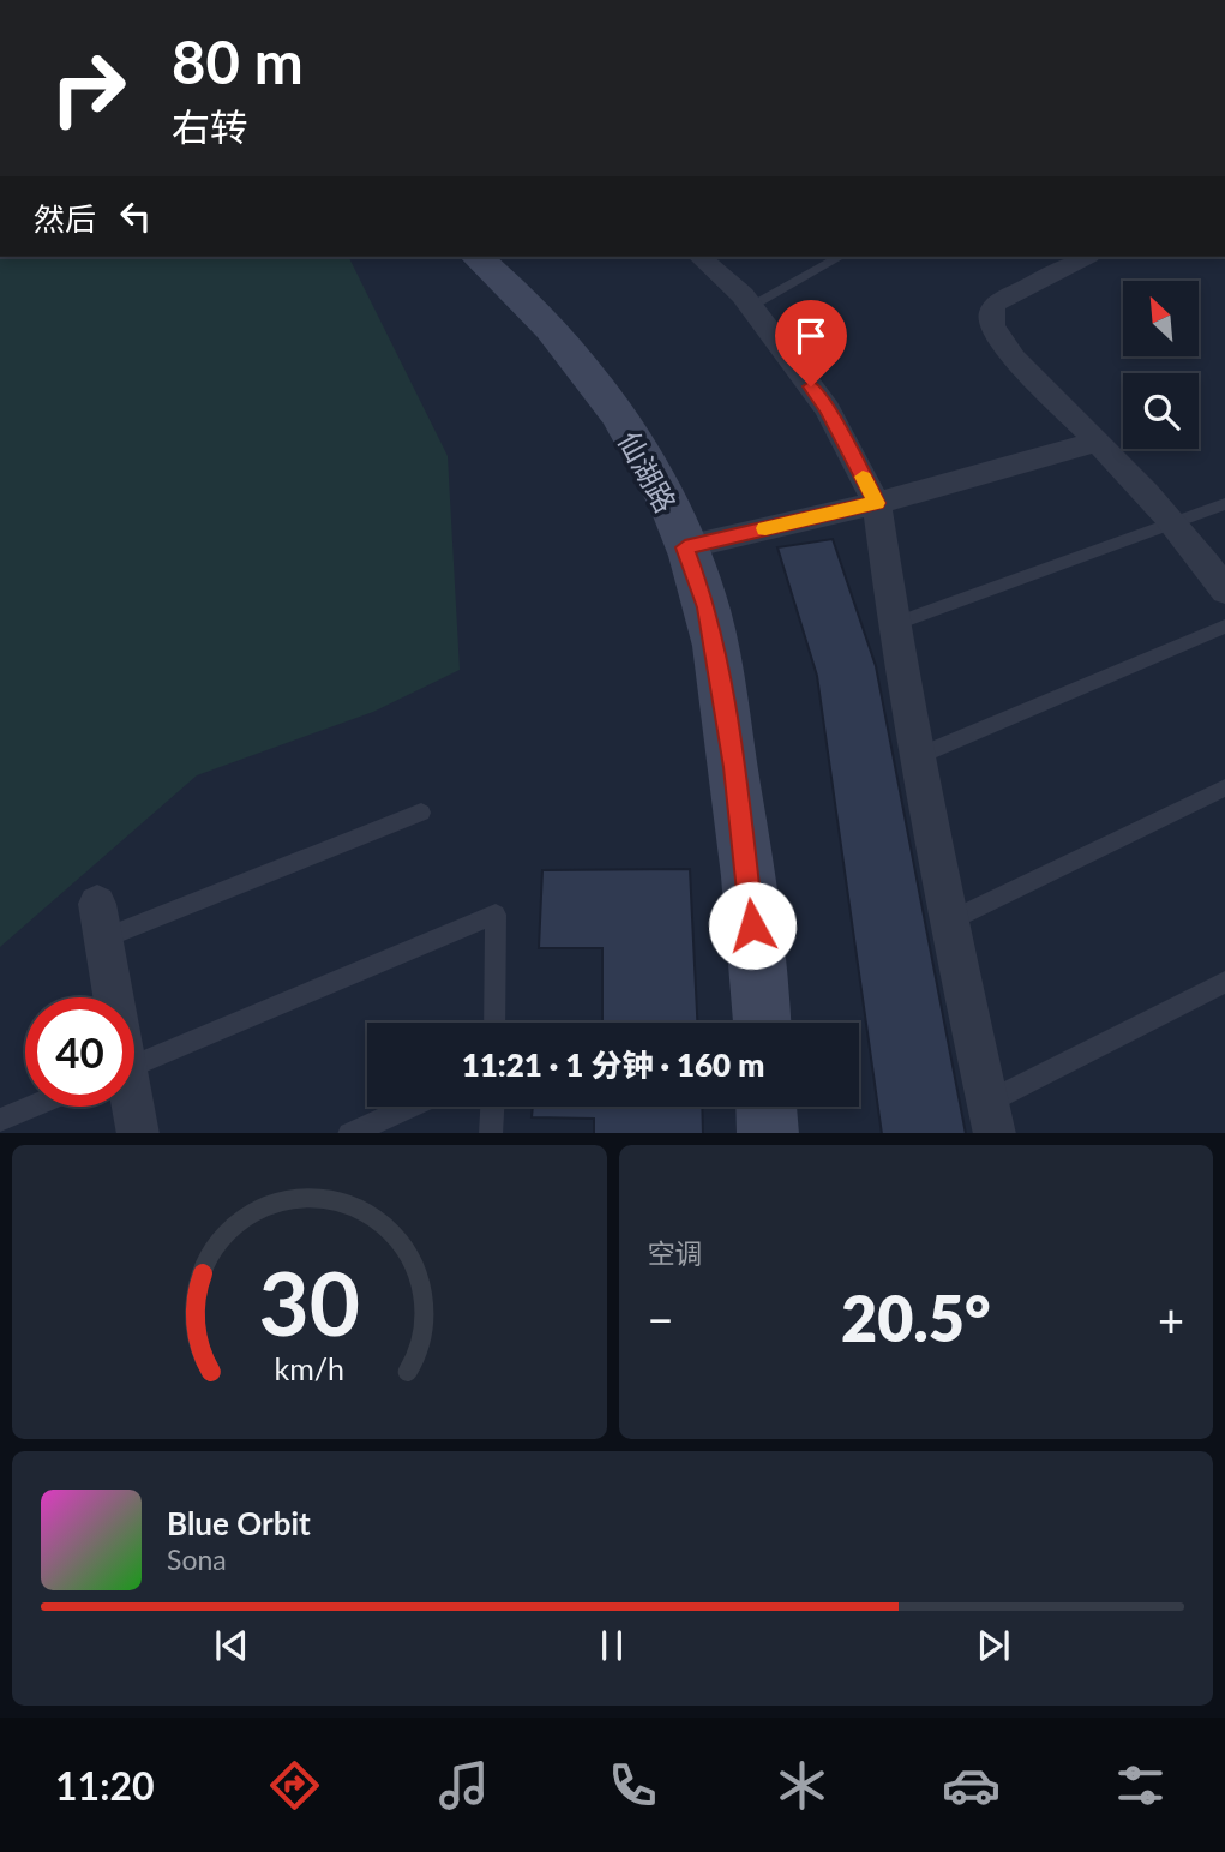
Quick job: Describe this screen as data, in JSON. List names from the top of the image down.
{
  "streets": {
    "street": ["仙湖路"]
  },
  "north": "top left",
  "page": {
    "turn": ["80 m", "右转"],
    "then": "然后",
    "limit": "40",
    "trip": "11:21 · 1 分钟 · 160 m",
    "tile": "空调",
    "heat": ["−", "20.5°", "+"],
    "song": ["Blue Orbit", "Sona"],
    "tabs": "11:20",
    "gauge": ["30", "km/h"]
  }
}
